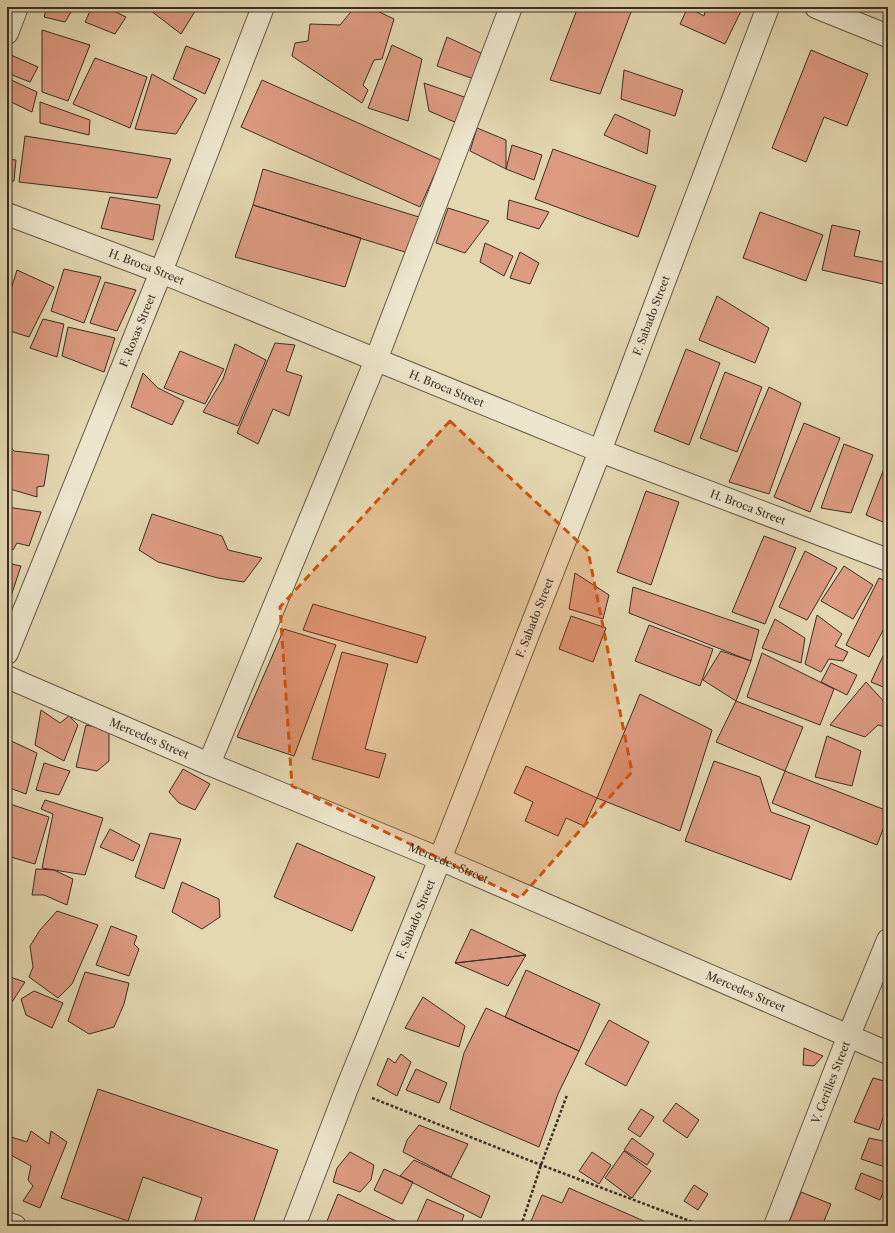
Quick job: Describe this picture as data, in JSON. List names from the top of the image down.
{
  "streets": {
    "street": [
      "H. Broca Street",
      "F. Sabado Street",
      "F. Roxas Street",
      "Mercedes Street",
      "V. Cerilles Street"
    ]
  },
  "crossings": [
    ["H. Broca Street", "F. Sabado Street"],
    ["H. Broca Street", "F. Roxas Street"],
    ["F. Sabado Street", "Mercedes Street"],
    ["Mercedes Street", "V. Cerilles Street"]
  ]
}
